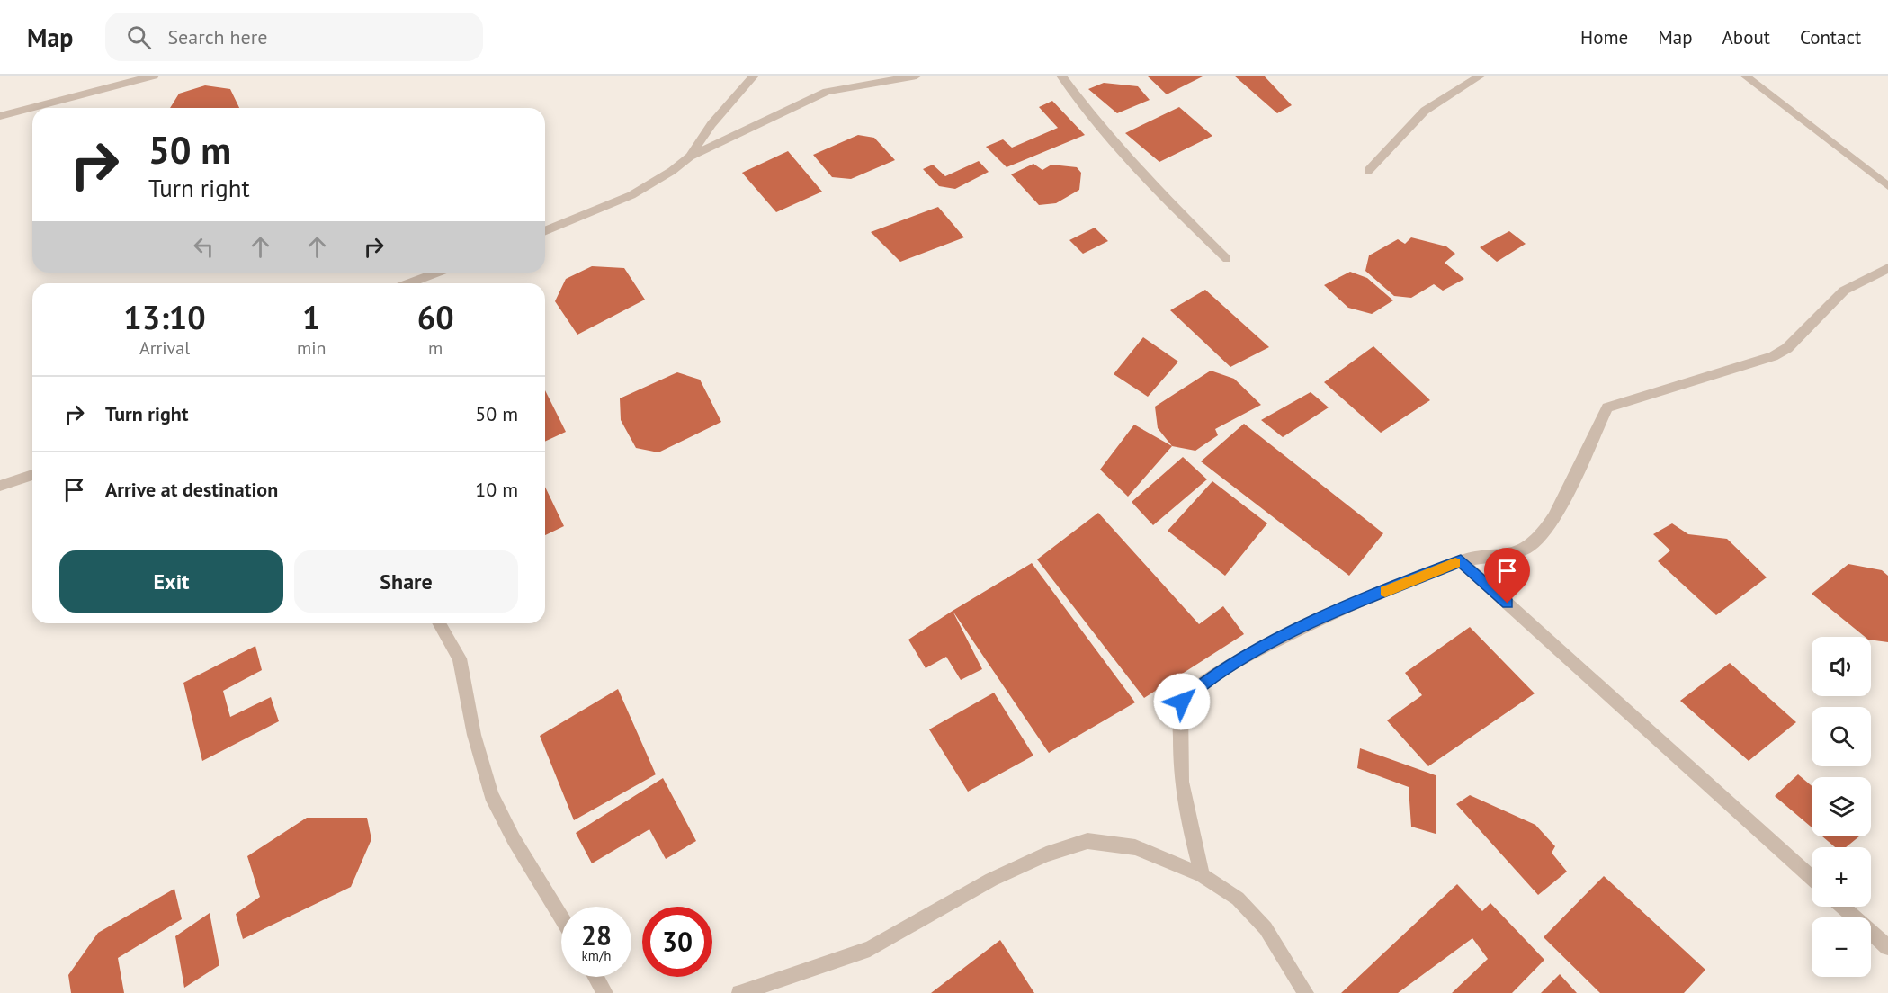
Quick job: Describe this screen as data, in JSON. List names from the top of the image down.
{
  "page": {
    "header": "Map",
    "search": "Search here",
    "nav": [
      "Home",
      "Map",
      "About",
      "Contact"
    ],
    "turn": ["50 m", "Turn right"],
    "eta": [
      "13:10",
      "Arrival",
      "1",
      "min",
      "60",
      "m"
    ],
    "list": [
      {
        "name": "Turn right",
        "value": "50 m"
      },
      {
        "name": "Arrive at destination",
        "value": "10 m"
      }
    ],
    "buttons": ["Exit", "Share"],
    "map_buttons": ["+", "−"],
    "speed": "28 km/h",
    "limit": "30"
  }
}
